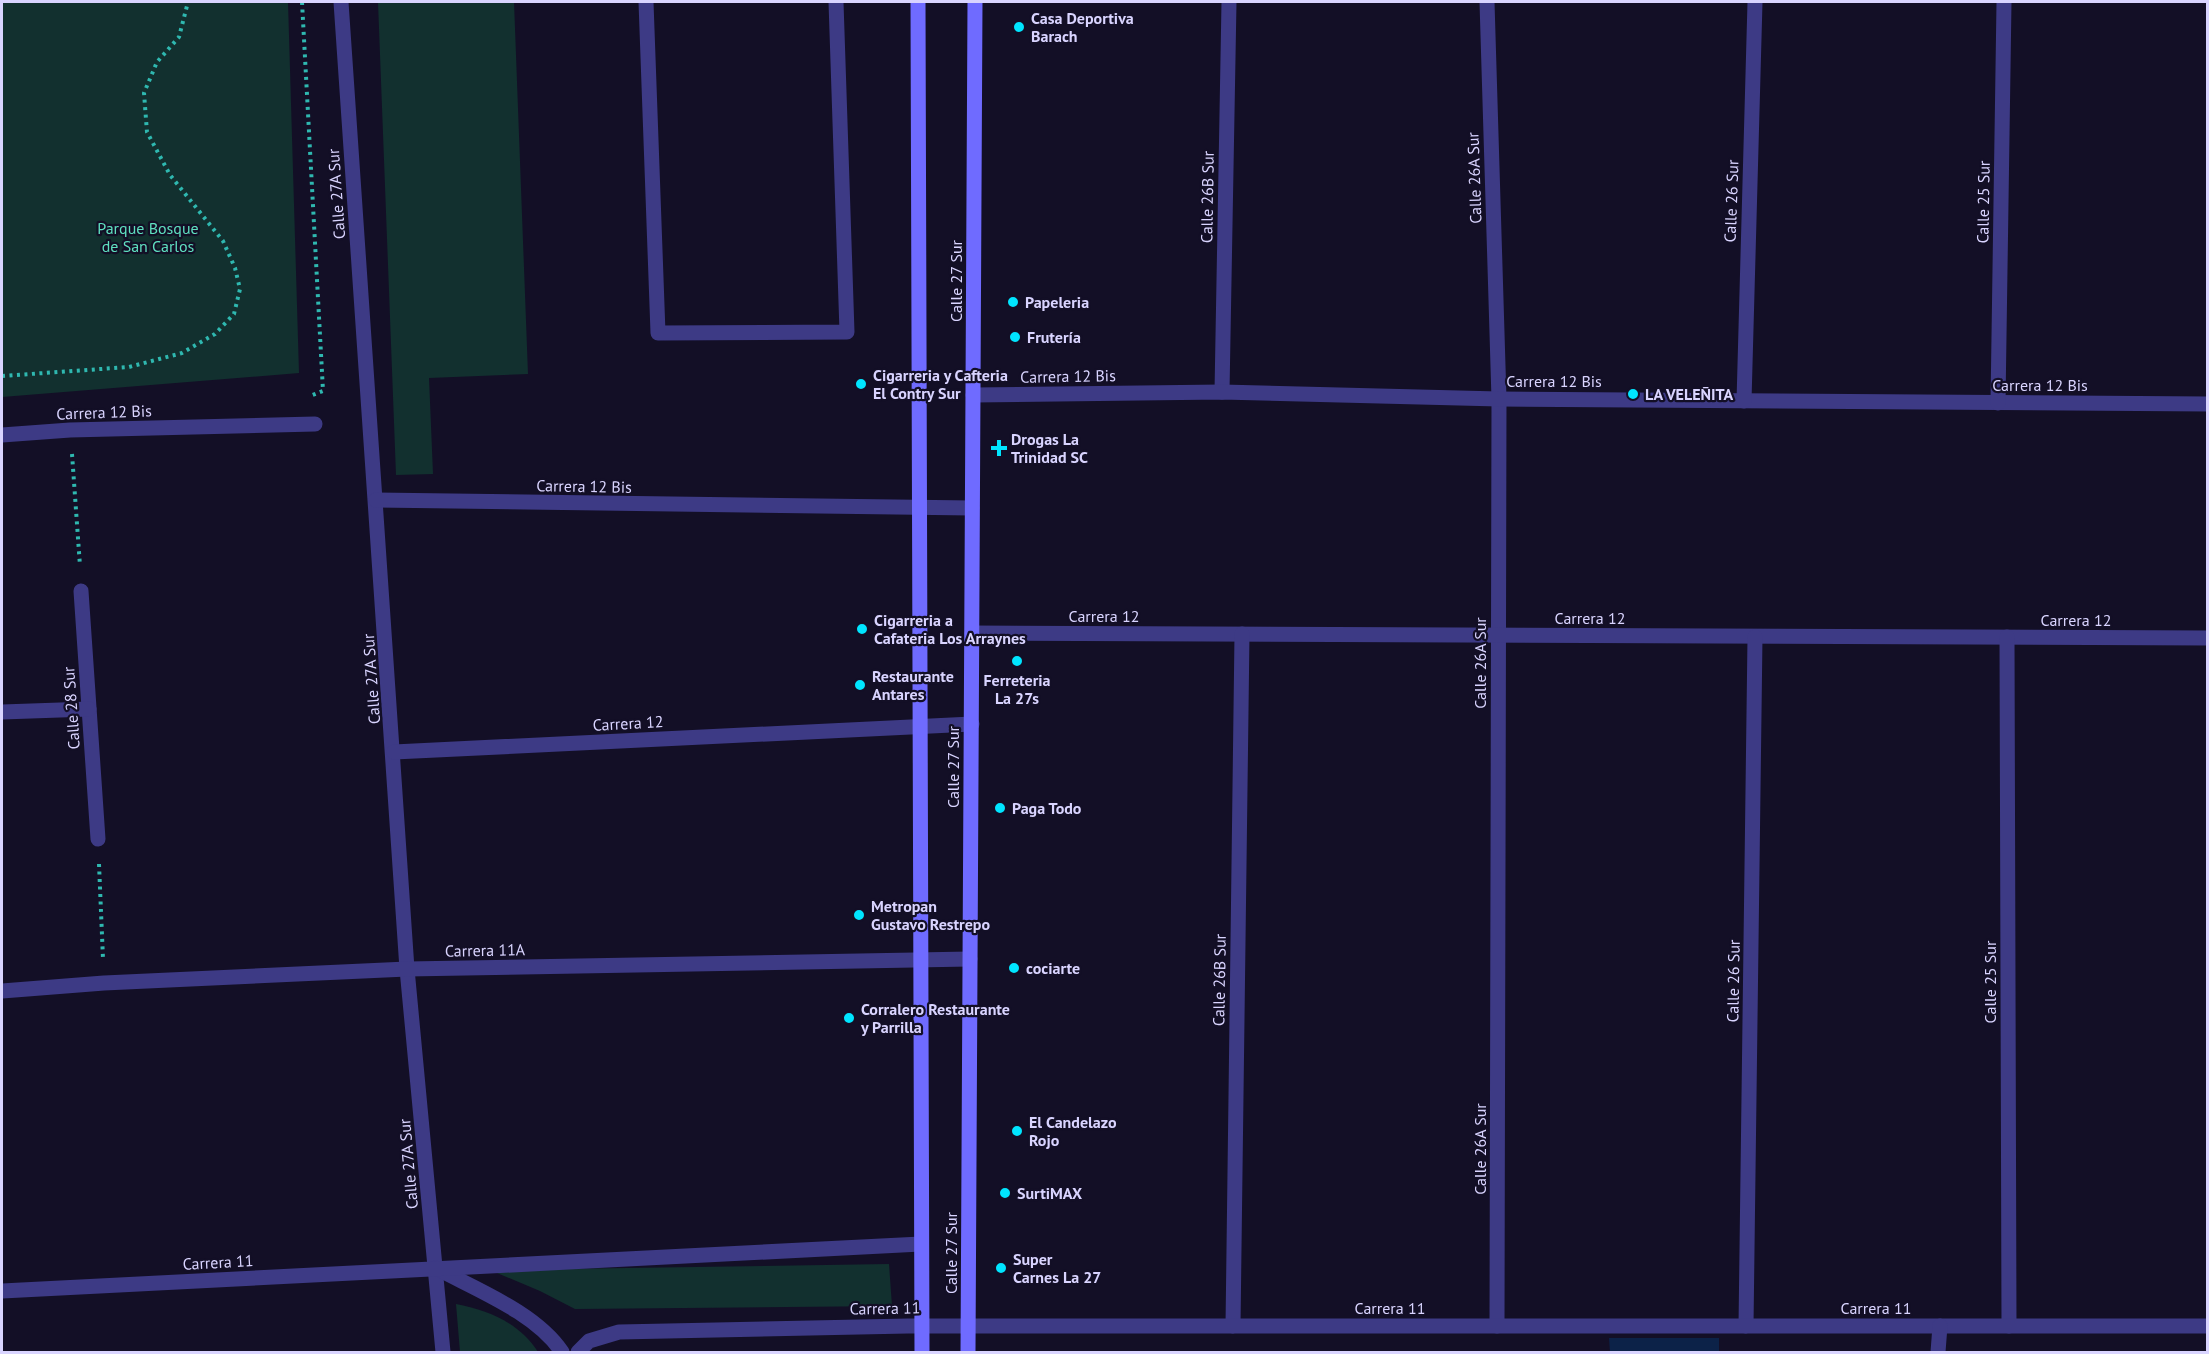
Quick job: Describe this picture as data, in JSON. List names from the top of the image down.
{
  "streets": {
    "main road": ["Calle 27 Sur"],
    "street": [
      "Calle 26A Sur",
      "Calle 27A Sur",
      "Calle 26B Sur",
      "Calle 26 Sur",
      "Calle 25 Sur",
      "Carrera 12 Bis",
      "Carrera 12",
      "Calle 28 Sur",
      "Carrera 11A",
      "Carrera 11"
    ]
  },
  "crossings": [
    ["Calle 26A Sur", "Carrera 12 Bis"],
    ["Calle 26A Sur", "Carrera 12"],
    ["Calle 26A Sur", "Carrera 11"],
    ["Calle 27A Sur", "Carrera 12 Bis"],
    ["Calle 27A Sur", "Carrera 12"],
    ["Calle 27A Sur", "Carrera 11A"],
    ["Calle 27A Sur", "Carrera 11"],
    ["Calle 26B Sur", "Carrera 12 Bis"],
    ["Calle 26B Sur", "Carrera 12"],
    ["Calle 26B Sur", "Carrera 11"],
    ["Calle 26 Sur", "Carrera 12 Bis"],
    ["Calle 26 Sur", "Carrera 12"],
    ["Calle 26 Sur", "Carrera 11"],
    ["Calle 25 Sur", "Carrera 12 Bis"],
    ["Calle 25 Sur", "Carrera 12"],
    ["Calle 25 Sur", "Carrera 11"],
    ["Calle 27 Sur", "Carrera 12 Bis"],
    ["Calle 27 Sur", "Carrera 12"],
    ["Calle 27 Sur", "Carrera 11A"],
    ["Calle 27 Sur", "Carrera 11"]
  ],
  "parks": ["Parque Bosque de San Carlos"],
  "places": {
    "other": [
      "Casa Deportiva Barach",
      "Papeleria",
      "Frutería",
      "Cigarreria y Cafteria El Contry Sur",
      "LA VELEÑITA",
      "Cigarreria a Cafateria Los Arraynes",
      "Ferreteria La 27s",
      "Restaurante Antares",
      "Paga Todo",
      "Metropan Gustavo Restrepo",
      "cociarte",
      "Corralero Restaurante y Parrilla",
      "El Candelazo Rojo",
      "SurtiMAX",
      "Super Carnes La 27"
    ],
    "health": ["Drogas La Trinidad SC"]
  }
}
